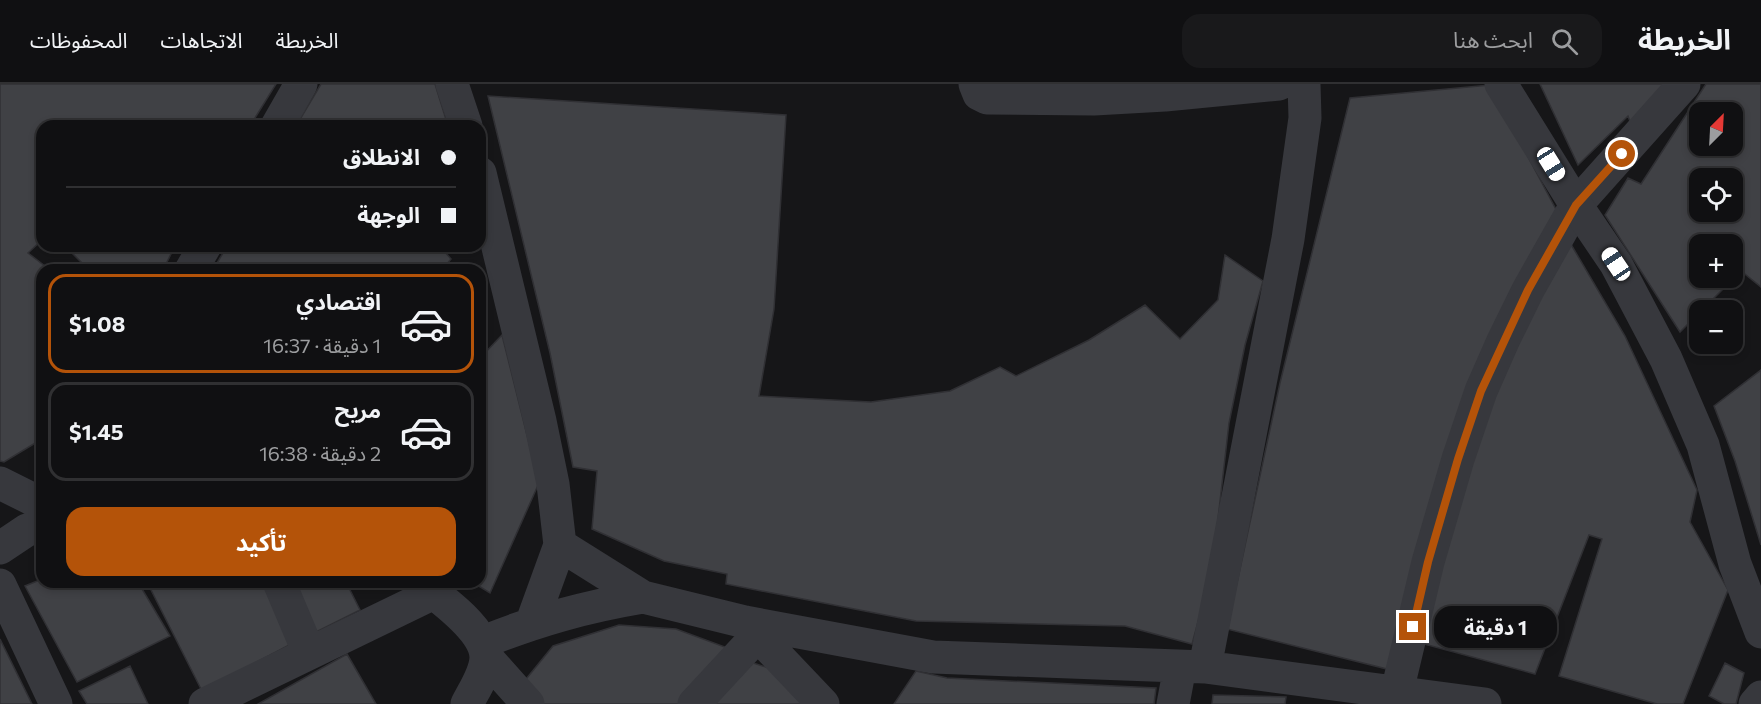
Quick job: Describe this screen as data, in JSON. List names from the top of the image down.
{
  "north": "top right",
  "page": {
    "header": "الخريطة",
    "search": "ابحث هنا",
    "nav": ["الخريطة", "الاتجاهات", "المحفوظات"],
    "map_buttons": ["+", "−"],
    "banner": ["الانطلاق", "الوجهة"],
    "list": [
      {
        "name": "اقتصادي",
        "note": "1 دقيقة · 16:37",
        "value": "$1.08"
      },
      {
        "name": "مريح",
        "note": "2 دقيقة · 16:38",
        "value": "$1.45"
      }
    ],
    "buttons": "تأكيد",
    "bubble": "1 دقيقة"
  }
}
